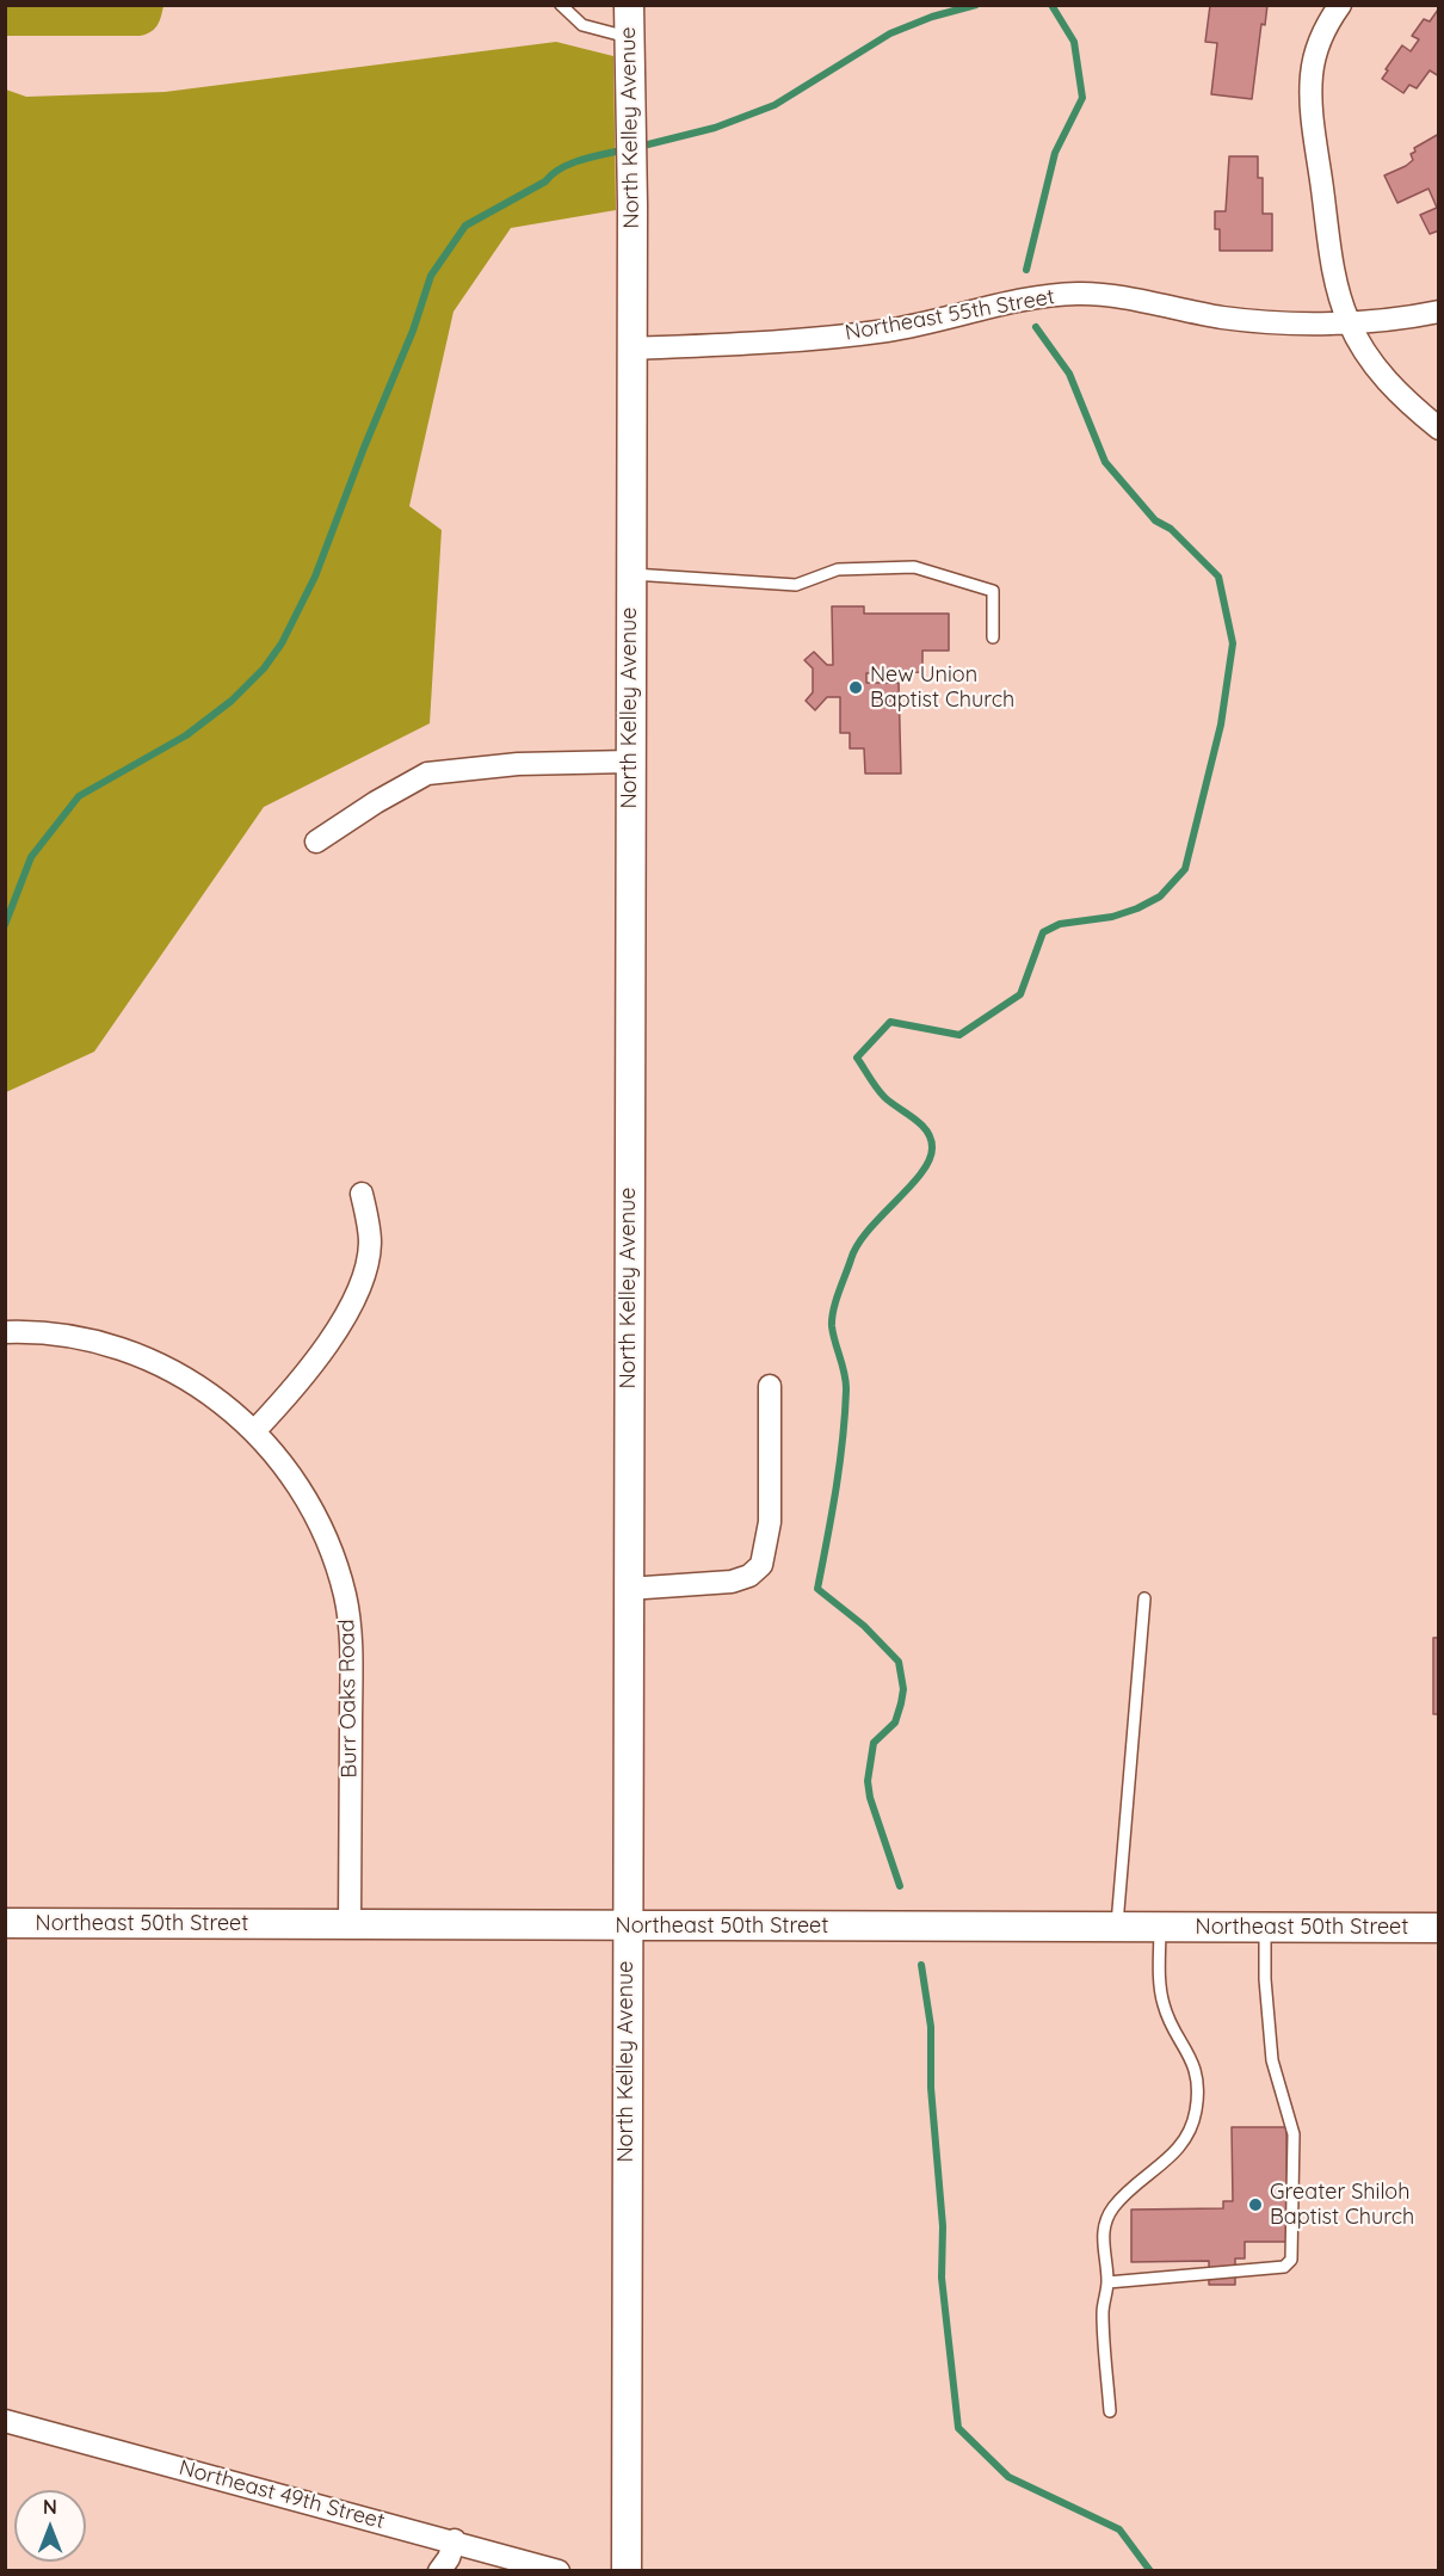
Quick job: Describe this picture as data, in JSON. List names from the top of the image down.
{
  "streets": {
    "street": [
      "North Kelley Avenue",
      "Northeast 55th Street",
      "Burr Oaks Road",
      "Northeast 50th Street",
      "Northeast 49th Street"
    ]
  },
  "crossings": [
    ["North Kelley Avenue", "Northeast 55th Street"],
    ["North Kelley Avenue", "Northeast 50th Street"],
    ["Burr Oaks Road", "Northeast 50th Street"]
  ],
  "places": ["New Union Baptist Church", "Greater Shiloh Baptist Church"],
  "north": "top"
}
